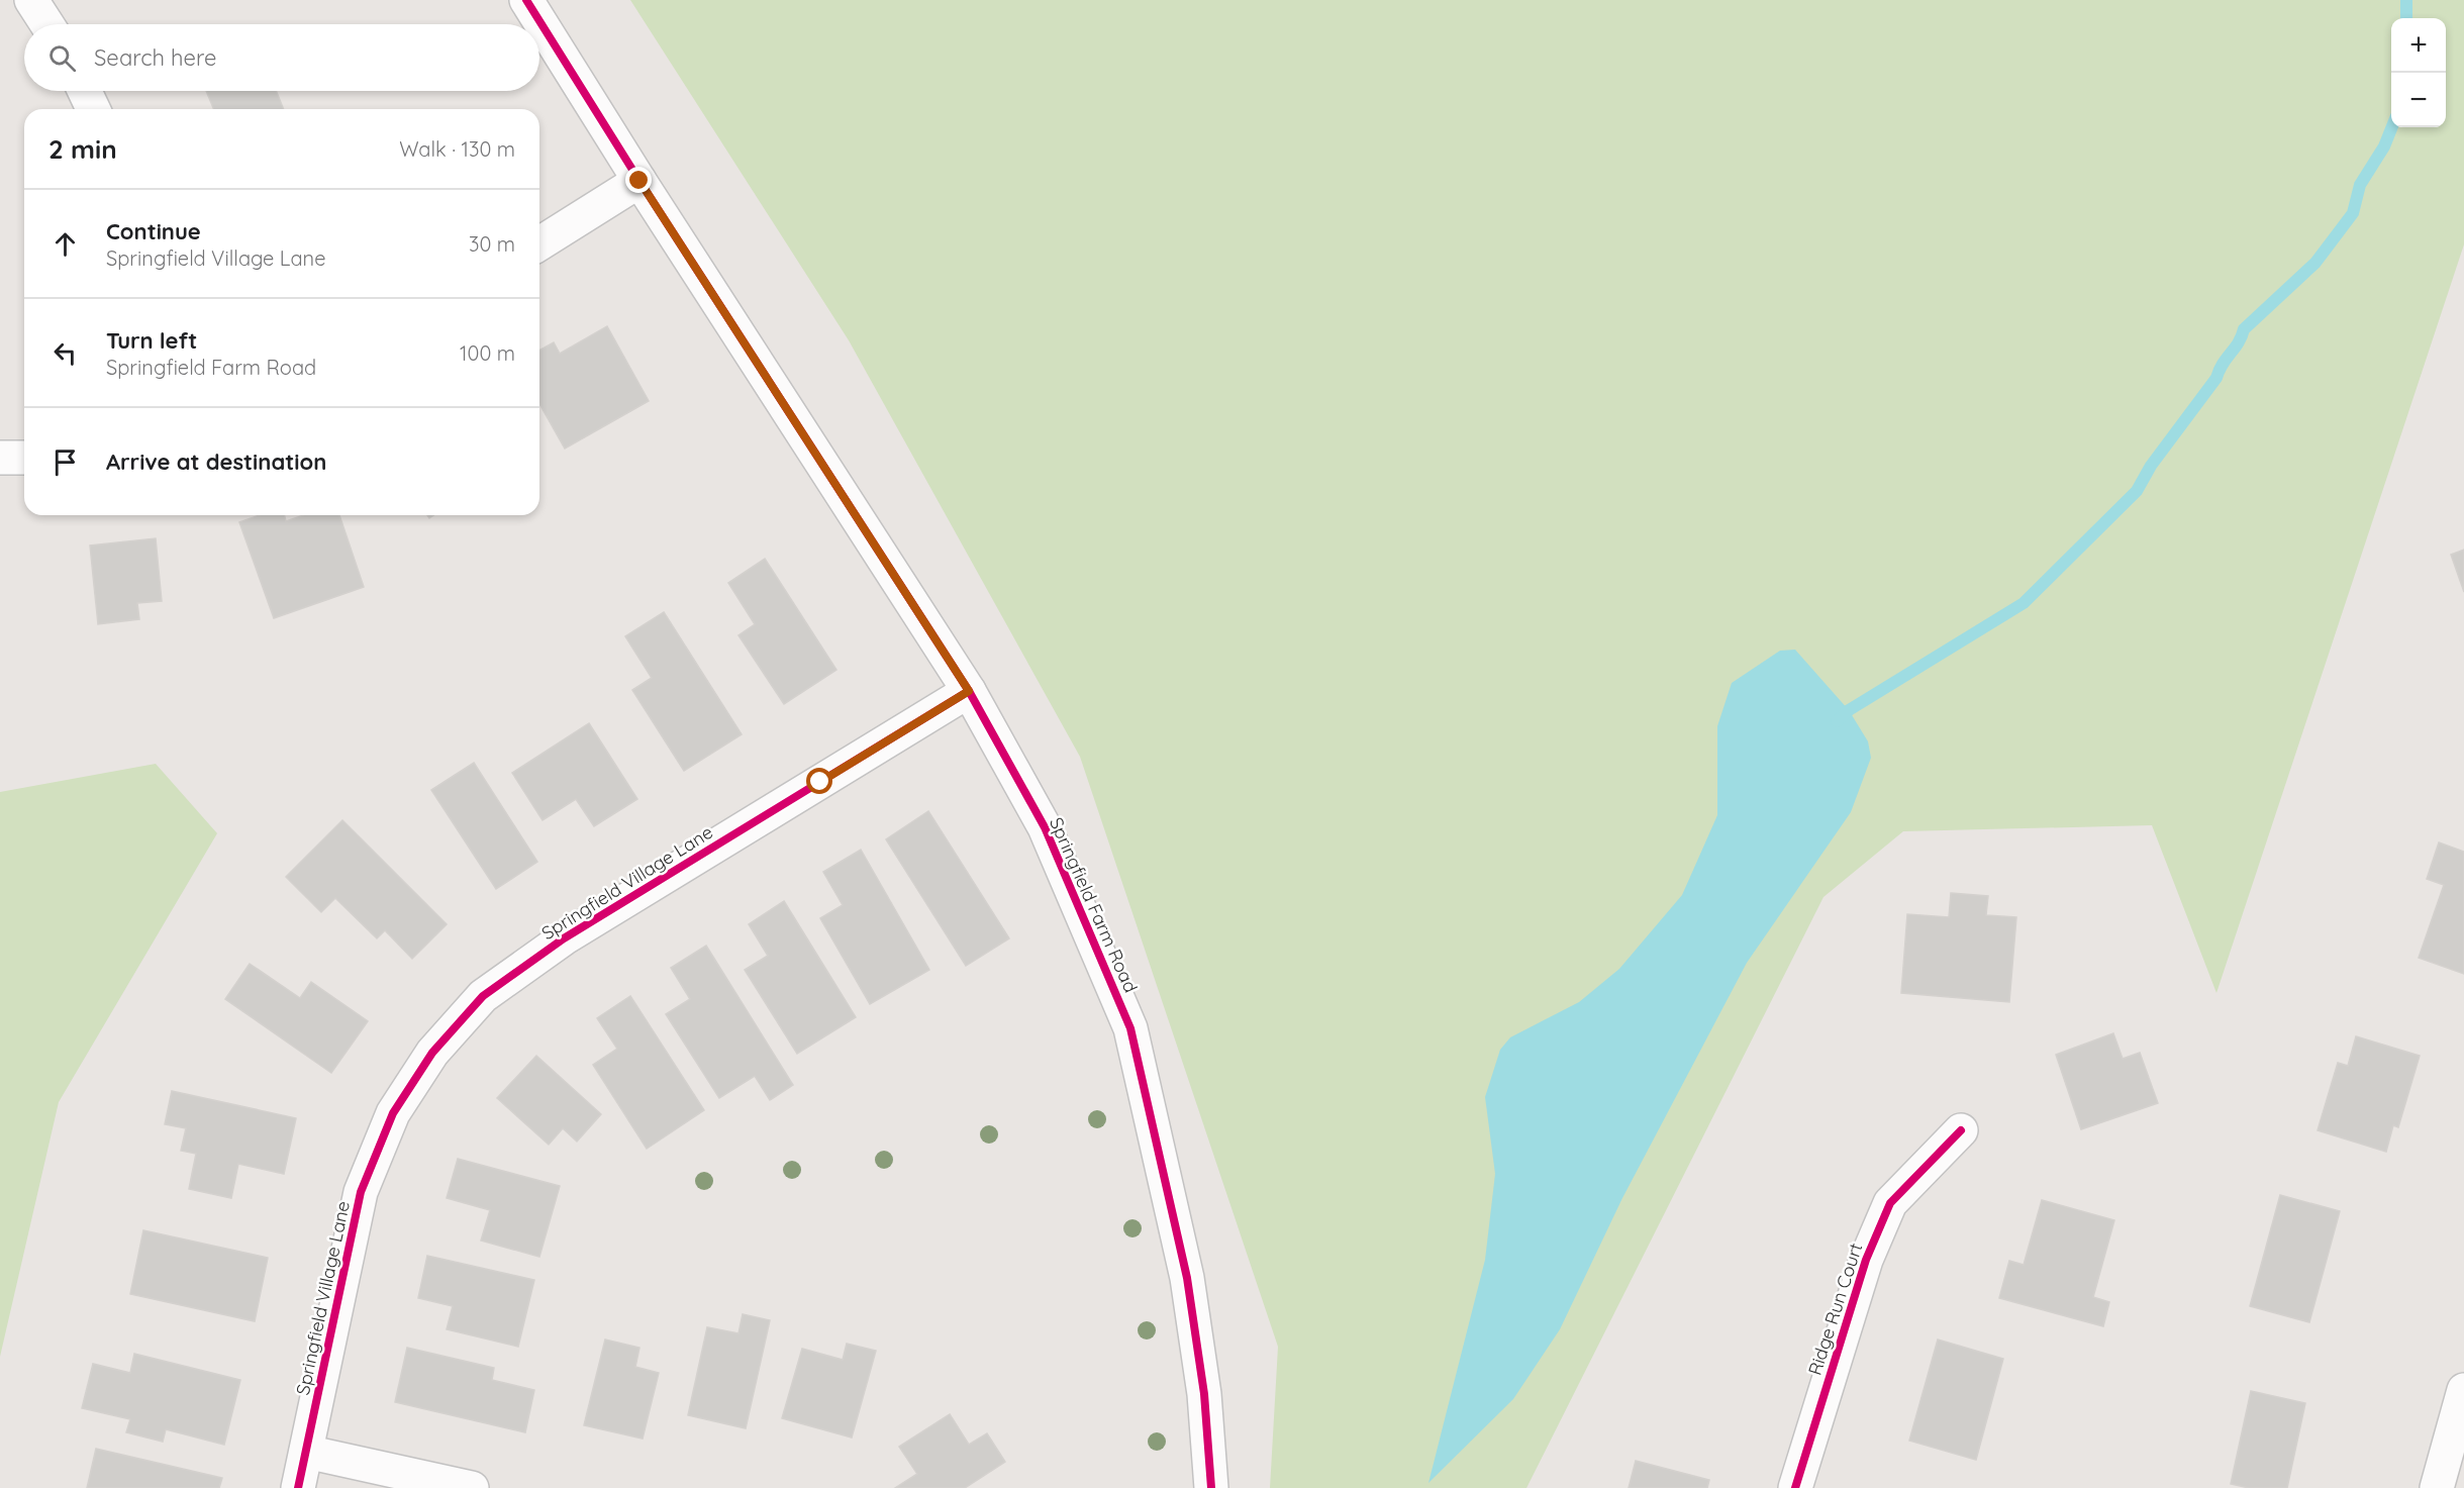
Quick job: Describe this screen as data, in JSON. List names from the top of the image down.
{
  "streets": {
    "street": ["Springfield Village Lane", "Springfield Farm Road", "Ridge Run Court"]
  },
  "crossings": [
    ["Springfield Village Lane", "Springfield Farm Road"]
  ],
  "page": {
    "map_buttons": ["+", "−"],
    "search": "Search here",
    "heading": ["2 min", "Walk · 130 m"],
    "list": [
      ["Continue", "Springfield Village Lane", "30 m"],
      ["Turn left", "Springfield Farm Road", "100 m"],
      "Arrive at destination"
    ]
  }
}
